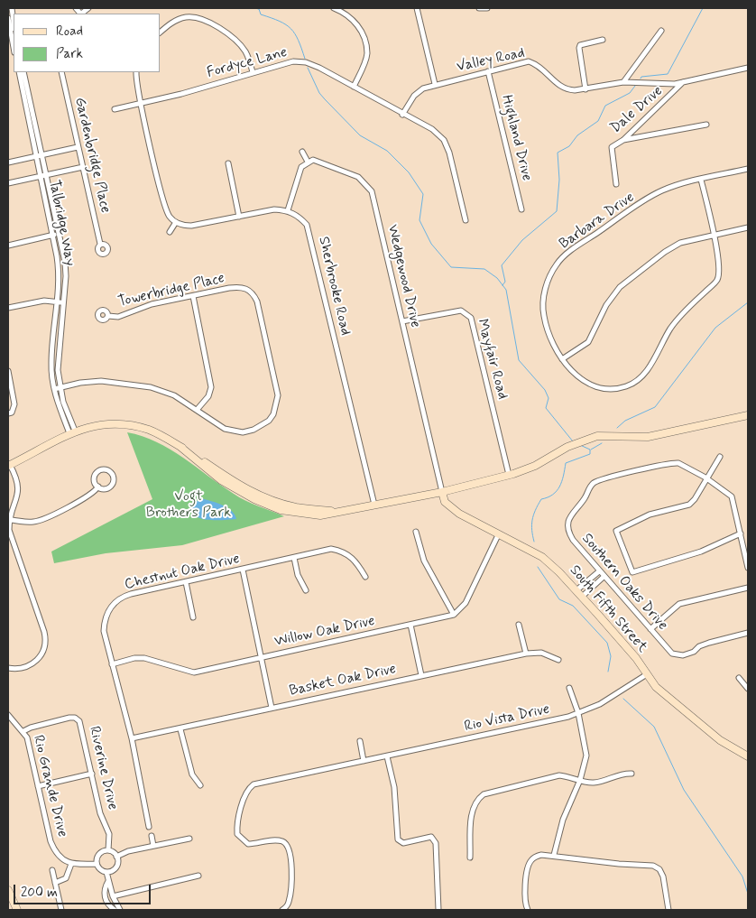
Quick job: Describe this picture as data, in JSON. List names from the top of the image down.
{
  "streets": {
    "street": [
      "Valley Road",
      "Fordyce Lane",
      "Dale Drive",
      "Highland Drive",
      "Gardenbridge Place",
      "Barbara Drive",
      "Talbridge Way",
      "Wedgewood Drive",
      "Sherbrooke Road",
      "Towerbridge Place",
      "Mayfair Road",
      "Chestnut Oak Drive",
      "Southern Oaks Drive",
      "South Fifth Street",
      "Willow Oak Drive",
      "Basket Oak Drive",
      "Rio Vista Drive",
      "Riverine Drive",
      "Rio Grande Drive"
    ]
  },
  "crossings": [
    ["Valley Road", "Fordyce Lane"],
    ["Valley Road", "Dale Drive"],
    ["Valley Road", "Highland Drive"],
    ["Talbridge Way", "Towerbridge Place"],
    ["Wedgewood Drive", "Mayfair Road"],
    ["Wedgewood Drive", "South Fifth Street"],
    ["Chestnut Oak Drive", "Willow Oak Drive"],
    ["Chestnut Oak Drive", "Basket Oak Drive"],
    ["South Fifth Street", "Rio Vista Drive"],
    ["Riverine Drive", "Rio Grande Drive"]
  ],
  "parks": ["Vogt Brothers Park"],
  "legend": ["Road", "Park"],
  "scale_bar": "200 m"
}
